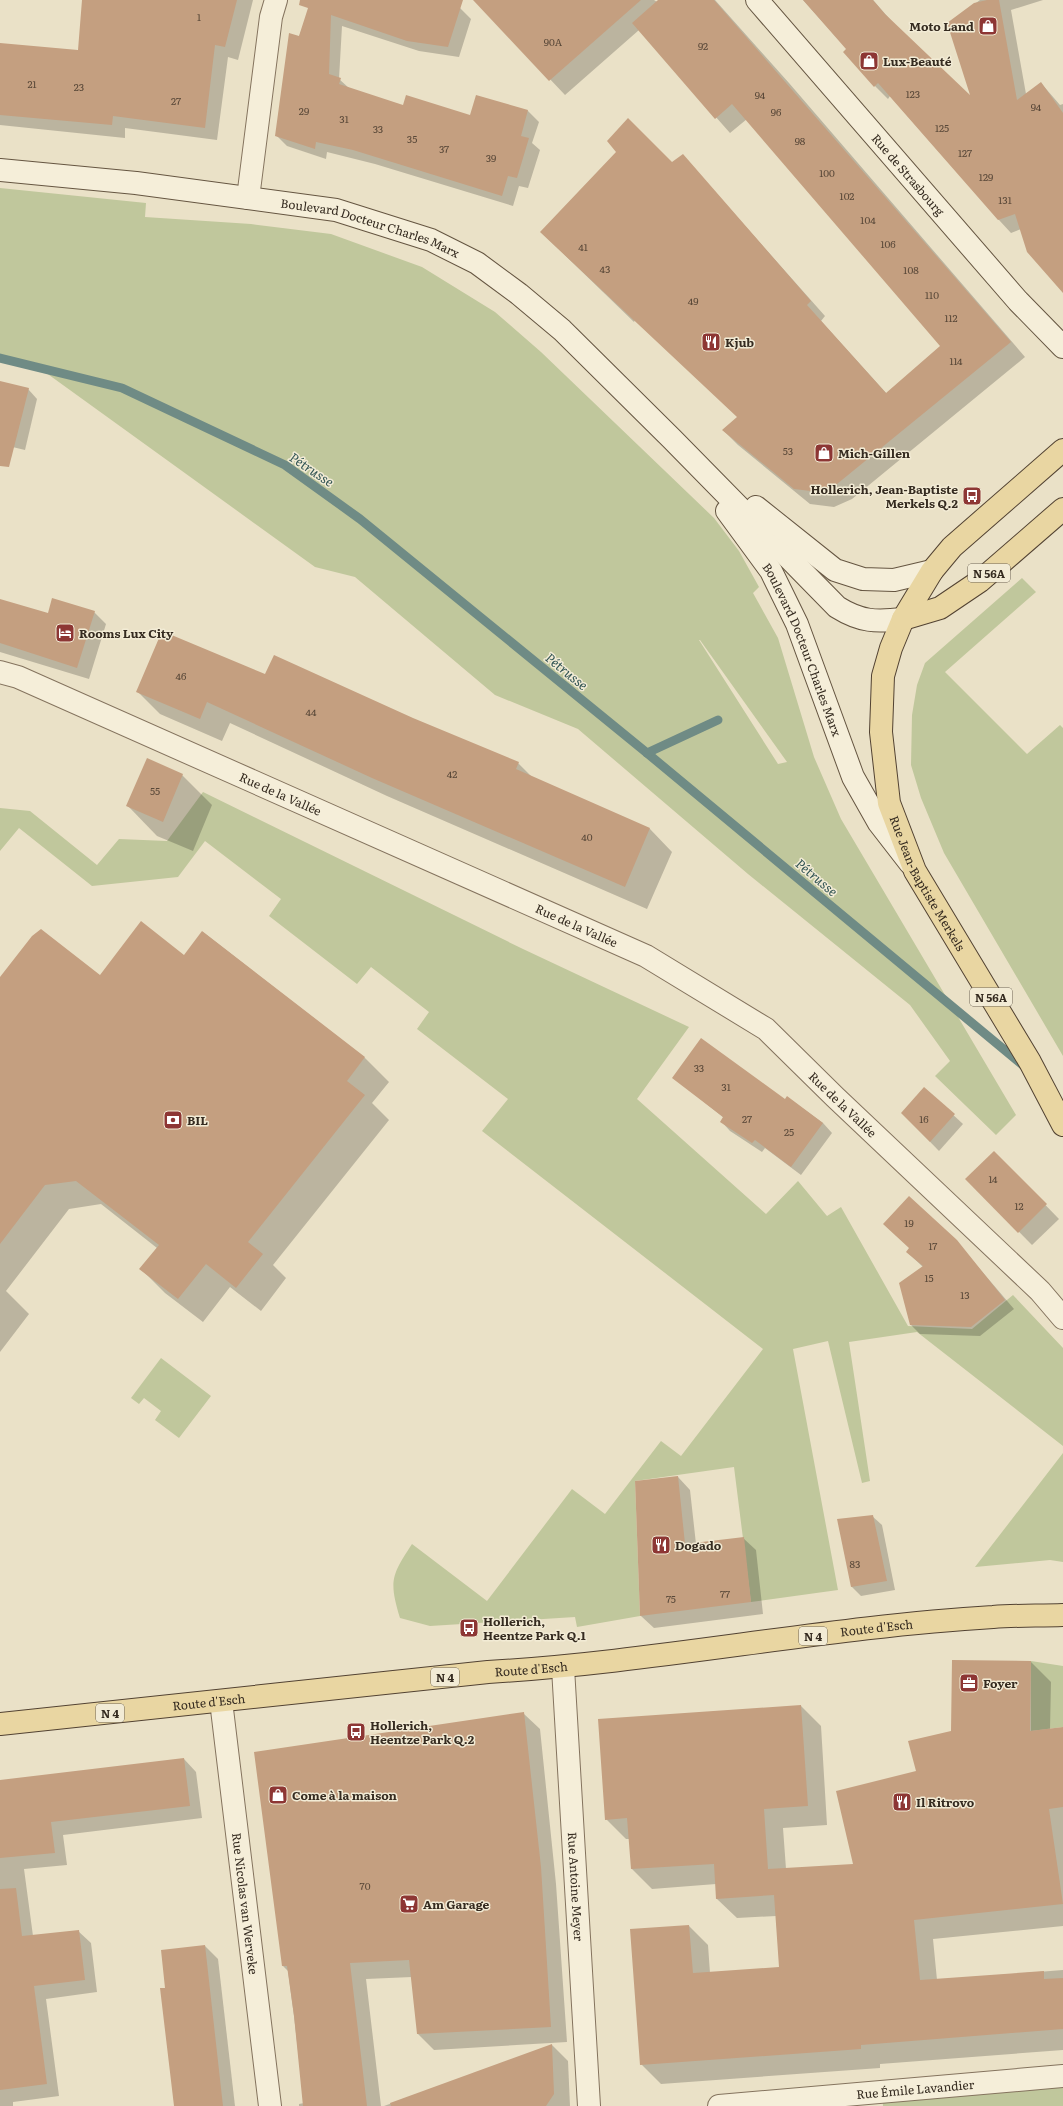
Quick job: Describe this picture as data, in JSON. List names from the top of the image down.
{
  "streets": {
    "main road": [
      "N 56A",
      "Rue Jean-Baptiste Merkels",
      "Route d'Esch",
      "N 4"
    ],
    "street": [
      "Rue de Strasbourg",
      "Boulevard Docteur Charles Marx",
      "Rue de la Vallée",
      "Rue Antoine Meyer",
      "Rue Nicolas van Werveke",
      "Rue Émile Lavandier"
    ]
  },
  "crossings": [
    ["Boulevard Docteur Charles Marx", "N 56A"],
    ["Boulevard Docteur Charles Marx", "Rue Jean-Baptiste Merkels"],
    ["N 56A", "Rue Jean-Baptiste Merkels"],
    ["Route d'Esch", "Rue Antoine Meyer"],
    ["Route d'Esch", "Rue Nicolas van Werveke"]
  ],
  "water": ["Pétrusse"],
  "places": {
    "shop": [
      "Moto Land",
      "Lux-Beauté",
      "Mich-Gillen",
      "Come à la maison"
    ],
    "restaurant": ["Kjub", "Dogado", "Il Ritrovo"],
    "bus stop": ["Hollerich, Jean-Baptiste Merkels Q.2", "Hollerich, Heentze Park Q.1", "Hollerich, Heentze Park Q.2"],
    "hotel": ["Rooms Lux City"],
    "bank": ["BIL"],
    "office": ["Foyer"],
    "supermarket": ["Am Garage"]
  },
  "house_numbers": [
    "1",
    "90A",
    "92",
    "21",
    "23",
    "123",
    "94",
    "27",
    "94",
    "29",
    "96",
    "31",
    "125",
    "33",
    "35",
    "98",
    "37",
    "127",
    "39",
    "100",
    "129",
    "102",
    "131",
    "104",
    "106",
    "41",
    "43",
    "108",
    "110",
    "49",
    "112",
    "114",
    "53",
    "46",
    "44",
    "42",
    "55",
    "40",
    "33",
    "31",
    "27",
    "16",
    "25",
    "14",
    "12",
    "19",
    "17",
    "15",
    "13",
    "83",
    "77",
    "75",
    "70"
  ]
}
